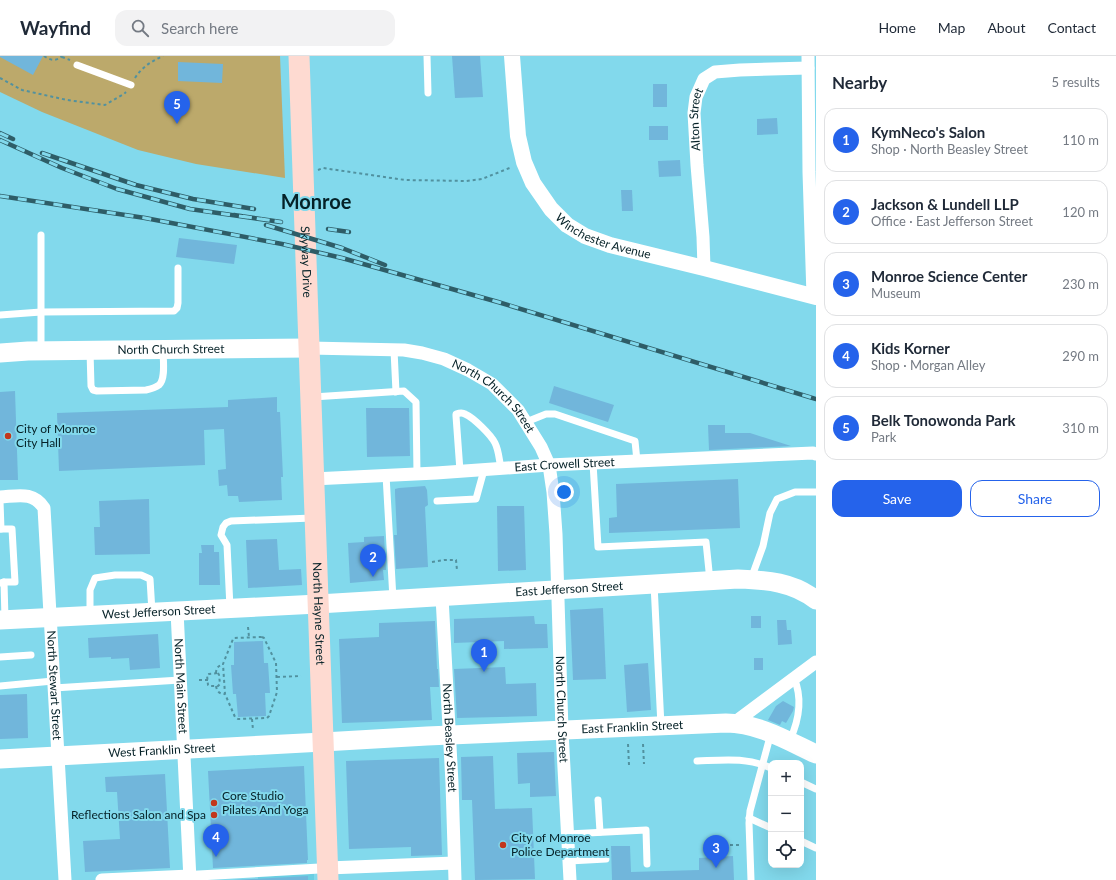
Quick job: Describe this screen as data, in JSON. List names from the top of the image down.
{
  "streets": {
    "main road": [
      "Skyway Drive",
      "North Church Street",
      "East Jefferson Street",
      "West Jefferson Street",
      "North Hayne Street",
      "East Franklin Street",
      "West Franklin Street"
    ],
    "street": [
      "Alton Street",
      "Winchester Avenue",
      "East Crowell Street",
      "North Main Street",
      "North Stewart Street",
      "North Beasley Street"
    ]
  },
  "crossings": [
    ["Alton Street", "Winchester Avenue"],
    ["Skyway Drive", "North Church Street"],
    ["Skyway Drive", "North Hayne Street"],
    ["North Church Street", "East Crowell Street"],
    ["North Church Street", "East Jefferson Street"],
    ["North Church Street", "North Hayne Street"],
    ["North Church Street", "East Franklin Street"],
    ["East Crowell Street", "North Hayne Street"],
    ["East Jefferson Street", "West Jefferson Street"],
    ["East Jefferson Street", "North Hayne Street"],
    ["East Jefferson Street", "North Beasley Street"],
    ["West Jefferson Street", "North Hayne Street"],
    ["West Jefferson Street", "North Main Street"],
    ["West Jefferson Street", "North Stewart Street"],
    ["North Hayne Street", "East Franklin Street"],
    ["North Hayne Street", "West Franklin Street"],
    ["North Main Street", "West Franklin Street"],
    ["North Stewart Street", "West Franklin Street"],
    ["East Franklin Street", "North Beasley Street"],
    ["East Franklin Street", "West Franklin Street"]
  ],
  "districts": ["Monroe"],
  "places": [
    "City of Monroe City Hall",
    "Core Studio Pilates And Yoga",
    "Reflections Salon and Spa",
    "City of Monroe Police Department"
  ],
  "page": {
    "header": "Wayfind",
    "search": "Search here",
    "nav": [
      "Home",
      "Map",
      "About",
      "Contact"
    ],
    "heading": ["Nearby", "5 results"],
    "pins": [
      "5",
      "2",
      "1",
      "4",
      "3"
    ],
    "list": [
      {
        "mark": "1",
        "name": "KymNeco's Salon",
        "note": "Shop · North Beasley Street",
        "value": "110 m"
      },
      {
        "mark": "2",
        "name": "Jackson & Lundell LLP",
        "note": "Office · East Jefferson Street",
        "value": "120 m"
      },
      {
        "mark": "3",
        "name": "Monroe Science Center",
        "note": "Museum",
        "value": "230 m"
      },
      {
        "mark": "4",
        "name": "Kids Korner",
        "note": "Shop · Morgan Alley",
        "value": "290 m"
      },
      {
        "mark": "5",
        "name": "Belk Tonowonda Park",
        "note": "Park",
        "value": "310 m"
      }
    ],
    "buttons": ["Save", "Share"],
    "map_buttons": ["+", "−"]
  }
}
